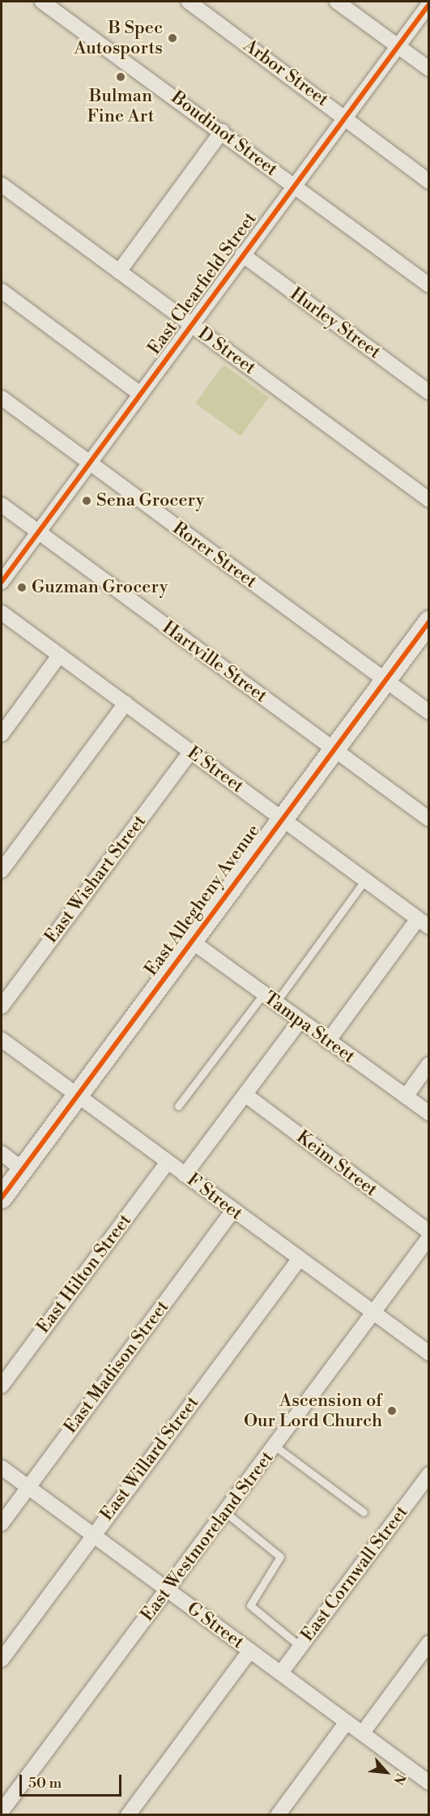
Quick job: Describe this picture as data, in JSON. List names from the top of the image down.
{
  "streets": {
    "main road": ["East Allegheny Avenue"],
    "street": [
      "Arbor Street",
      "Boudinot Street",
      "East Clearfield Street",
      "Hurley Street",
      "D Street",
      "Rorer Street",
      "Hartville Street",
      "E Street",
      "East Wishart Street",
      "Tampa Street",
      "Keim Street",
      "F Street",
      "East Hilton Street",
      "East Madison Street",
      "East Willard Street",
      "East Westmoreland Street",
      "East Cornwall Street",
      "G Street"
    ]
  },
  "crossings": [
    ["Arbor Street", "East Clearfield Street"],
    ["Boudinot Street", "East Clearfield Street"],
    ["East Clearfield Street", "Hurley Street"],
    ["East Clearfield Street", "D Street"],
    ["East Clearfield Street", "Rorer Street"],
    ["East Clearfield Street", "Hartville Street"],
    ["Rorer Street", "East Allegheny Avenue"],
    ["Hartville Street", "East Allegheny Avenue"],
    ["E Street", "East Wishart Street"],
    ["E Street", "East Allegheny Avenue"],
    ["East Allegheny Avenue", "Tampa Street"],
    ["East Allegheny Avenue", "F Street"],
    ["F Street", "East Hilton Street"],
    ["F Street", "East Madison Street"],
    ["F Street", "East Willard Street"],
    ["F Street", "East Westmoreland Street"],
    ["East Madison Street", "G Street"],
    ["East Willard Street", "G Street"],
    ["East Westmoreland Street", "G Street"],
    ["East Cornwall Street", "G Street"]
  ],
  "places": [
    "B Spec Autosports",
    "Bulman Fine Art",
    "Sena Grocery",
    "Guzman Grocery",
    "Ascension of Our Lord Church"
  ],
  "scale_bar": "50 m",
  "north": "bottom right"
}
